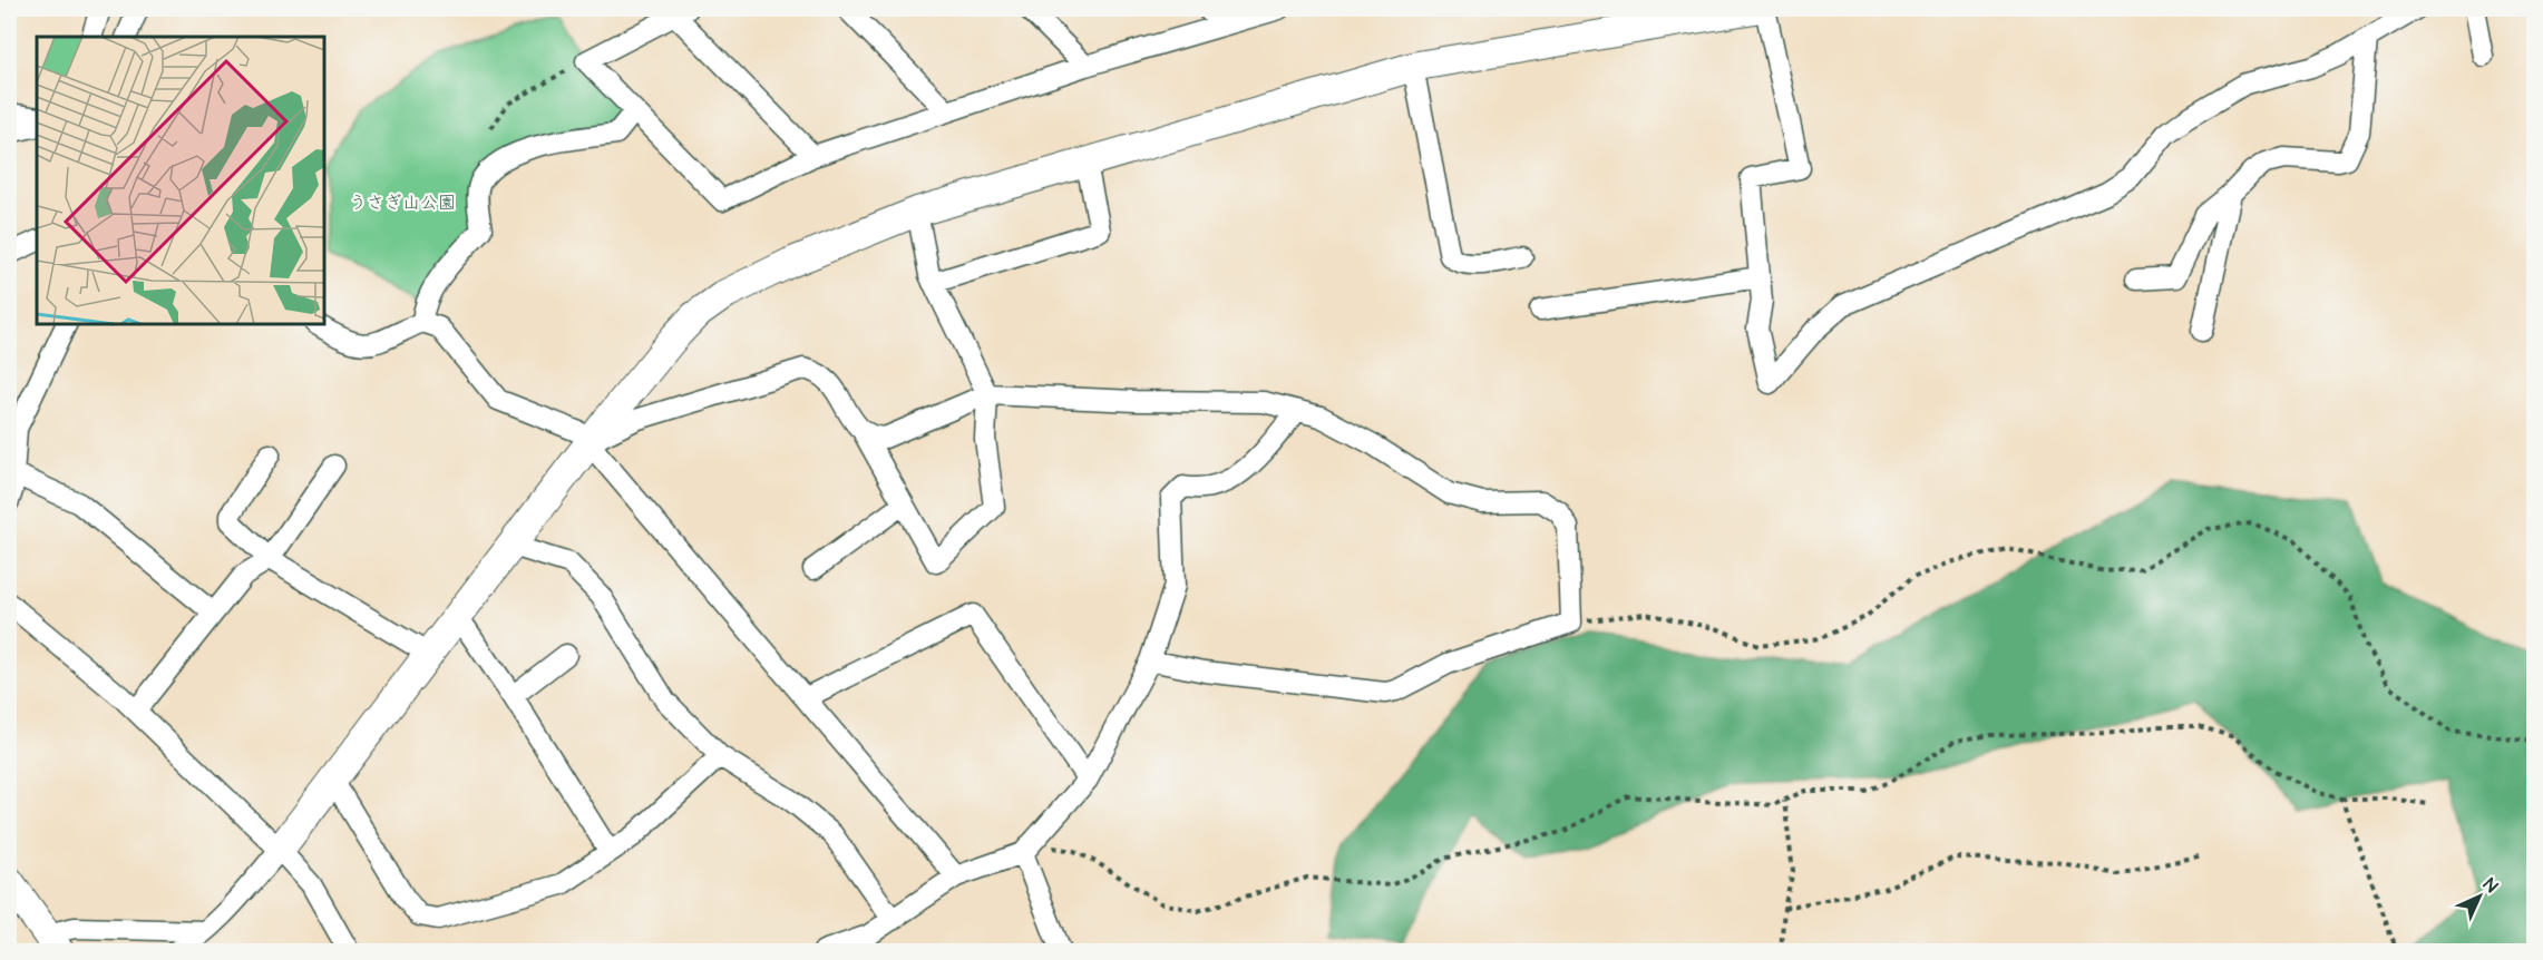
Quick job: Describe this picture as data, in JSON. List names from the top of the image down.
{
  "parks": ["うさぎ山公園"],
  "north": "top right"
}
